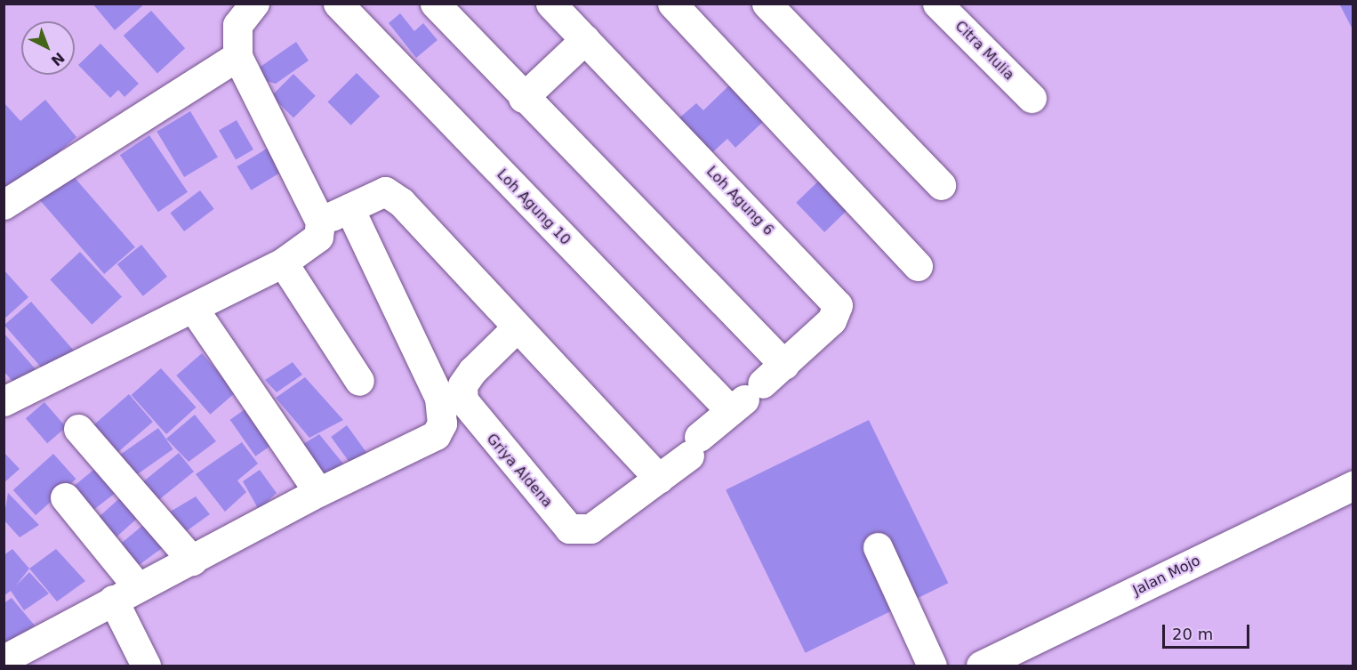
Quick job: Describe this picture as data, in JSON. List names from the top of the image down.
{
  "streets": {
    "street": [
      "Citra Mulia",
      "Loh Agung 6",
      "Loh Agung 10",
      "Griya Aldena",
      "Jalan Mojo"
    ]
  },
  "crossings": [
    ["Loh Agung 6", "Loh Agung 10"],
    ["Loh Agung 6", "Griya Aldena"]
  ],
  "scale_bar": "20 m",
  "north": "bottom right"
}
